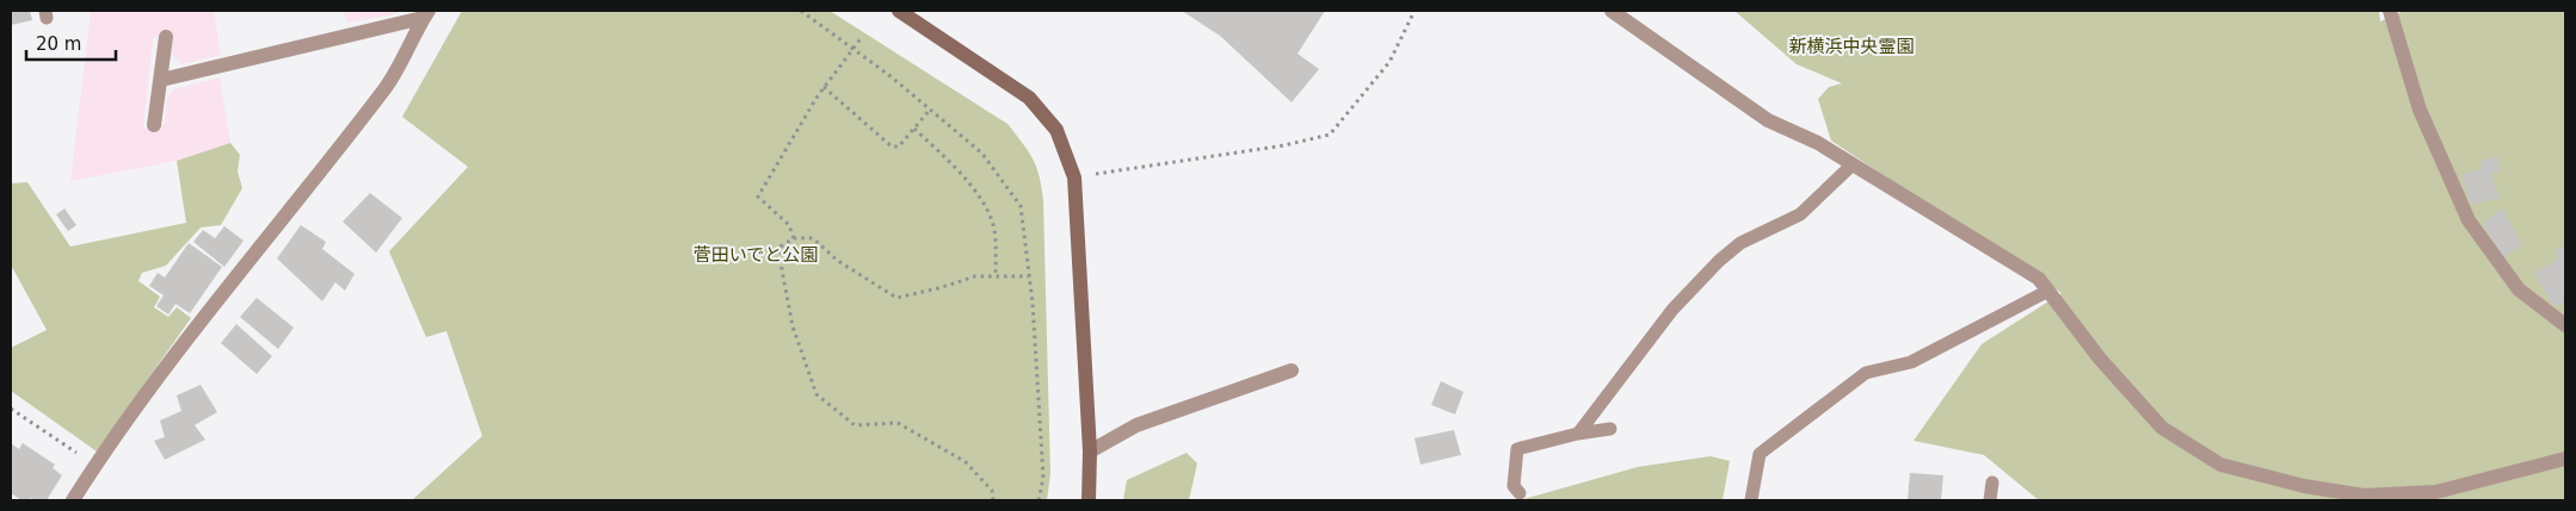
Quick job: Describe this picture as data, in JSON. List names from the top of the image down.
{
  "parks": ["新横浜中央霊園", "菅田いでと公園"],
  "scale_bar": "20 m"
}
